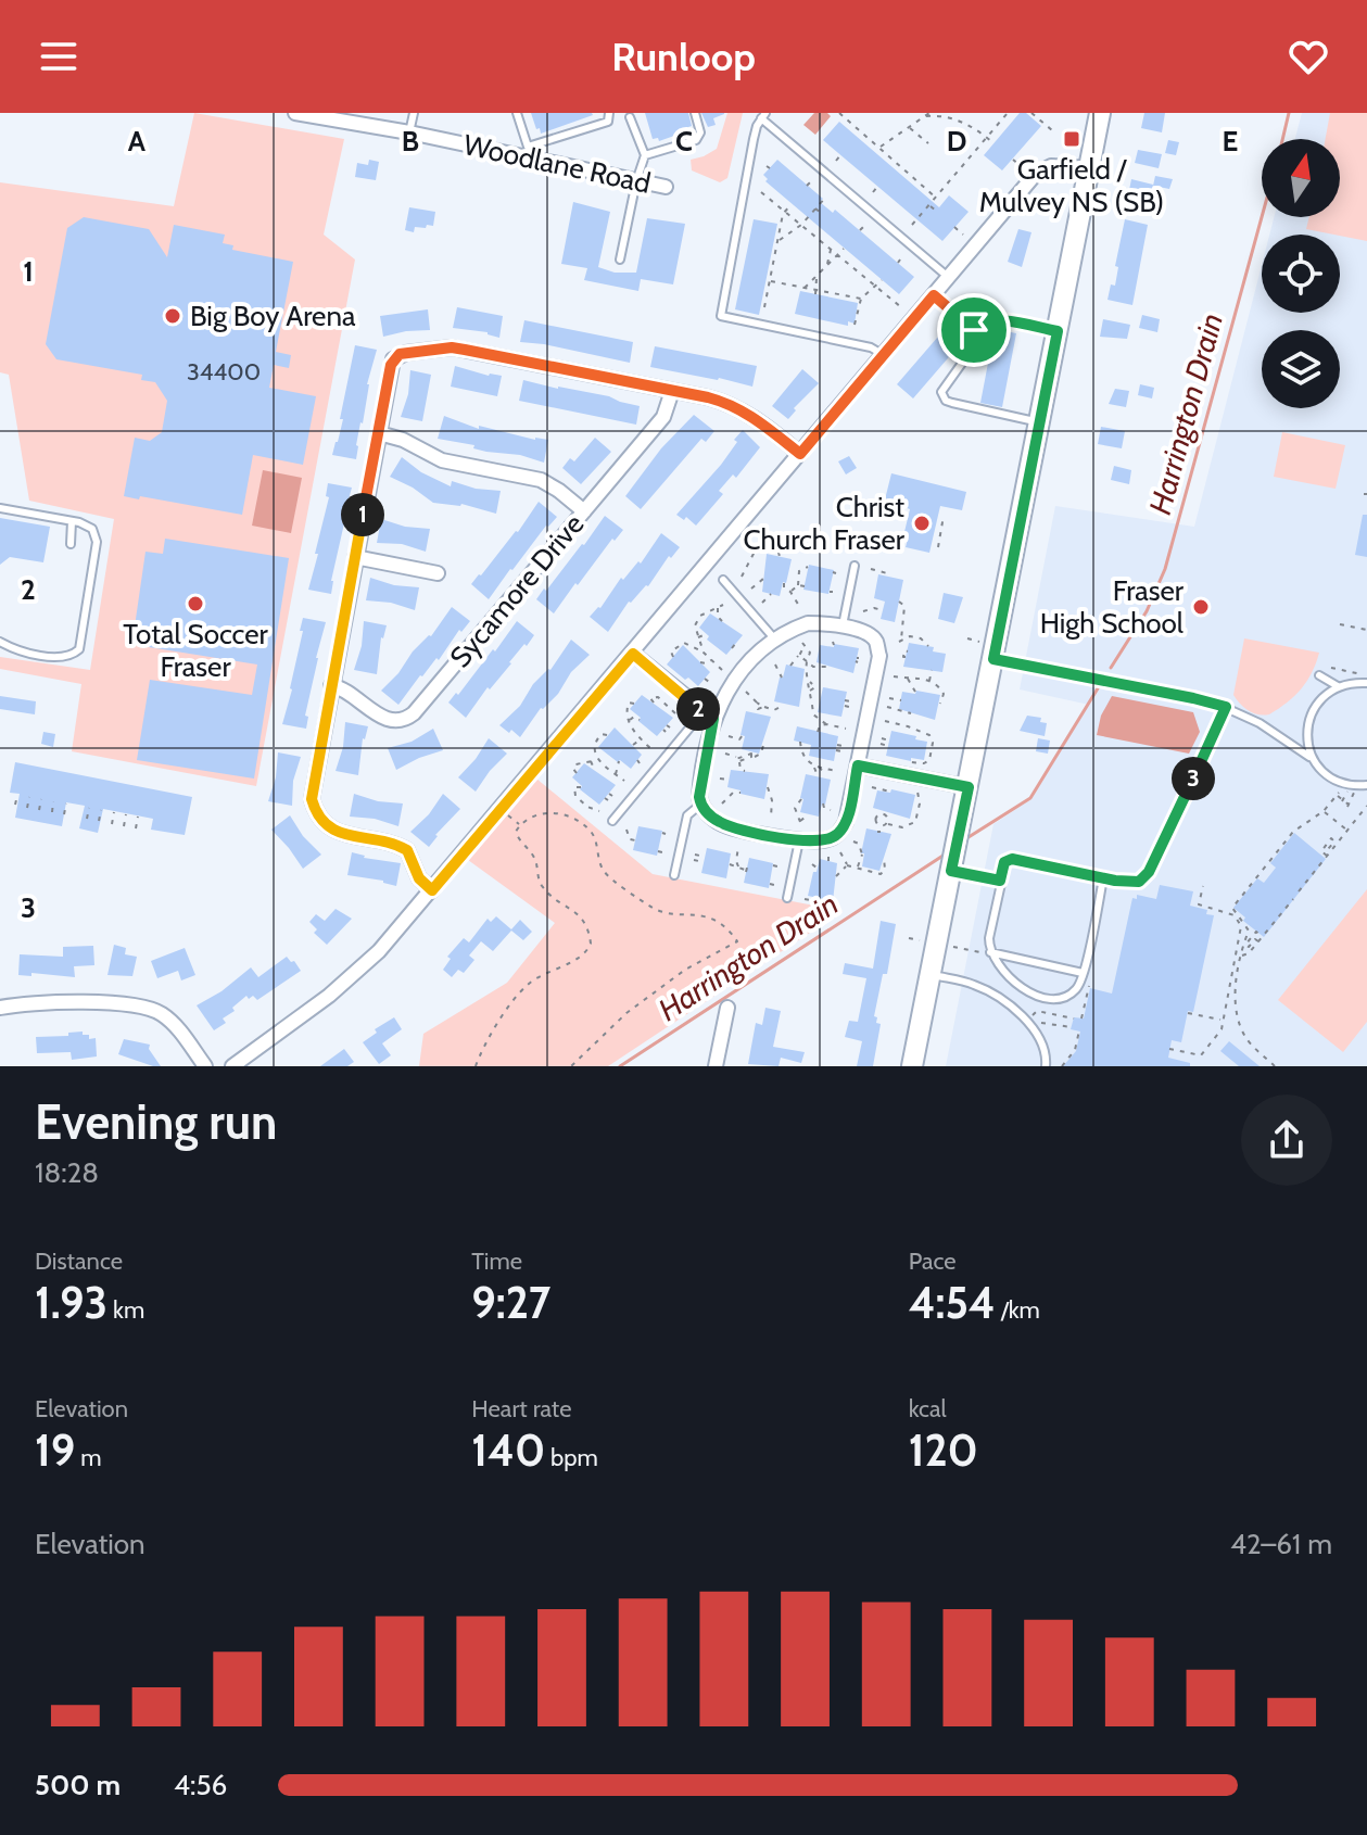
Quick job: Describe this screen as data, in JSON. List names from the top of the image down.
{
  "streets": {
    "street": ["Woodlane Road", "Sycamore Drive"]
  },
  "water": ["Harrington Drain"],
  "places": {
    "transit": ["Garfield / Mulvey NS (SB)"],
    "other": [
      "Big Boy Arena",
      "Christ Church Fraser",
      "Total Soccer Fraser",
      "Fraser High School"
    ]
  },
  "house_numbers": ["34400"],
  "north": "top",
  "page": {
    "header": "Runloop",
    "pins": ["1", "2", "3"],
    "heading": ["Evening run", "18:28"],
    "stats": [
      ["Distance", "1.93 km"],
      ["Time", "9:27"],
      ["Pace", "4:54 /km"],
      ["Elevation", "19 m"],
      ["Heart rate", "140 bpm"],
      ["kcal", "120"]
    ],
    "chart": ["Elevation", "42–61 m"],
    "list": [
      {
        "name": "500 m",
        "note": "4:56"
      }
    ]
  },
  "grid": {
    "columns": [
      "A",
      "B",
      "C",
      "D",
      "E"
    ],
    "rows": ["1", "2", "3"]
  }
}
